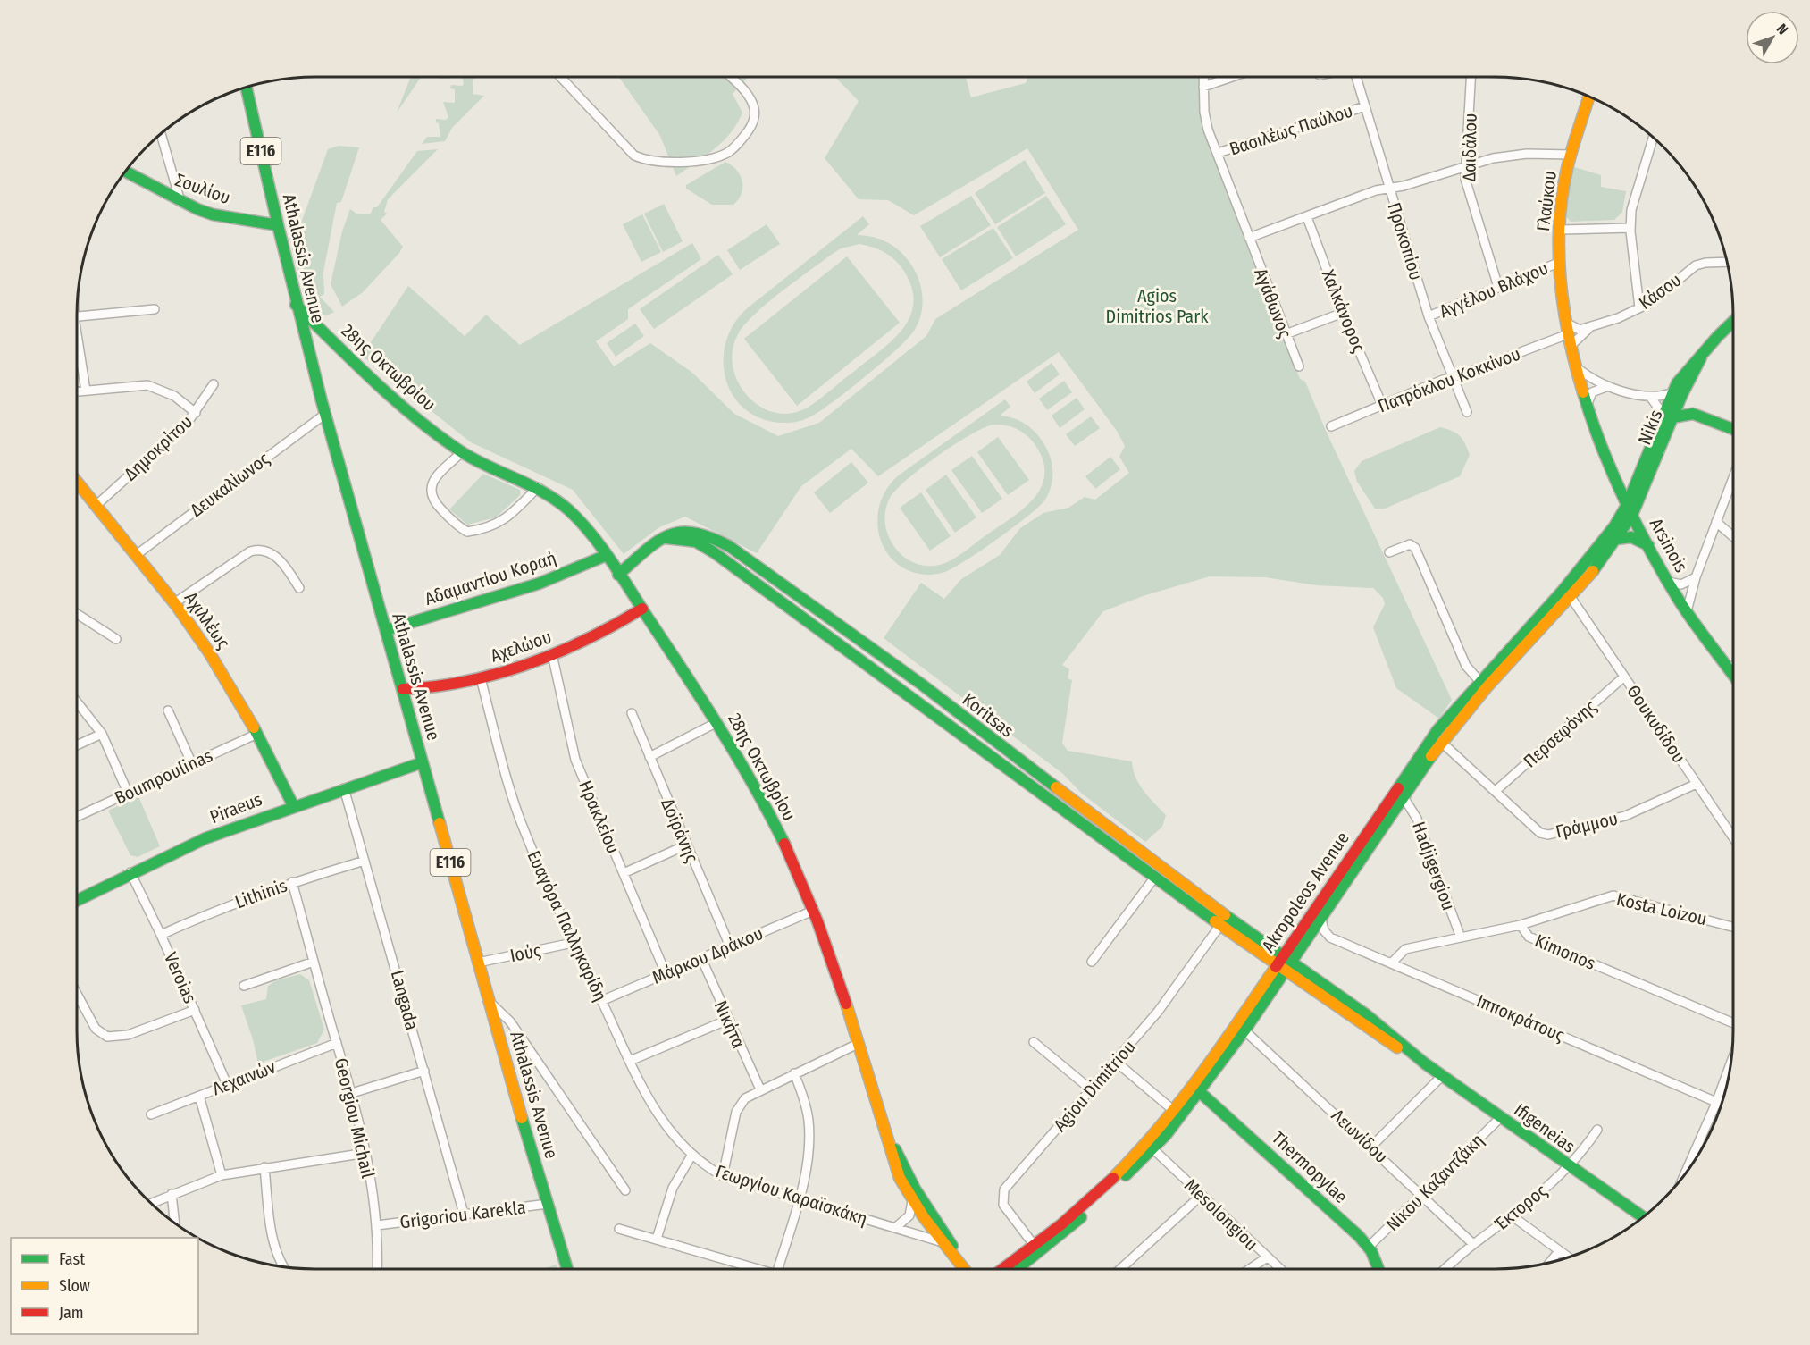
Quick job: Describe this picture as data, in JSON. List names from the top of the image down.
{
  "streets": {
    "street": [
      "Βασιλέως Παύλου",
      "Δαιδάλου",
      "E116",
      "Σουλίου",
      "Γλαύκου",
      "Προκοπίου",
      "Athalassis Avenue",
      "Αγγέλου Βλάχου",
      "Κάσου",
      "Αγάθωνος",
      "Χαλκάνορος",
      "28ης Οκτωβρίου",
      "Πατρόκλου Κοκκίνου",
      "Nikis",
      "Δημοκρίτου",
      "Δευκαλίωνος",
      "Arsinois",
      "Αδαμαντίου Κοραή",
      "Αχιλλέως",
      "Αχελώου",
      "Koritsas",
      "Θουκυδίδου",
      "Περσεφόνης",
      "Boumpoulinas",
      "Piraeus",
      "Ηρακλείου",
      "Γράμμου",
      "Δοϊράνης",
      "Hadjigergiou",
      "Akropoleos Avenue",
      "Lithinis",
      "Kosta Loizou",
      "Ευαγόρα Παλληκαρίδη",
      "Kimonos",
      "Ιούς",
      "Μάρκου Δράκου",
      "Veroias",
      "Langada",
      "Ιπποκράτους",
      "Νικήτα",
      "Λεχαινών",
      "Agiou Dimitriou",
      "Georgiou Michail",
      "Ifigeneias",
      "Λεωνίδου",
      "Thermopylae",
      "Νίκου Καζαντζάκη",
      "Γεωργίου Καραϊσκάκη",
      "Έκτορος",
      "Grigoriou Karekla",
      "Mesolongiou"
    ]
  },
  "crossings": [
    ["Βασιλέως Παύλου", "Προκοπίου"],
    ["Βασιλέως Παύλου", "Αγάθωνος"],
    ["Δαιδάλου", "Αγγέλου Βλάχου"],
    ["Σουλίου", "Athalassis Avenue"],
    ["Γλαύκου", "Αγγέλου Βλάχου"],
    ["Γλαύκου", "Κάσου"],
    ["Γλαύκου", "Πατρόκλου Κοκκίνου"],
    ["Προκοπίου", "Αγγέλου Βλάχου"],
    ["Προκοπίου", "Πατρόκλου Κοκκίνου"],
    ["Athalassis Avenue", "28ης Οκτωβρίου"],
    ["Athalassis Avenue", "Δευκαλίωνος"],
    ["Athalassis Avenue", "Αδαμαντίου Κοραή"],
    ["Athalassis Avenue", "Αχελώου"],
    ["Athalassis Avenue", "Piraeus"],
    ["Athalassis Avenue", "Ιούς"],
    ["Athalassis Avenue", "Grigoriou Karekla"],
    ["Χαλκάνορος", "Πατρόκλου Κοκκίνου"],
    ["28ης Οκτωβρίου", "Αδαμαντίου Κοραή"],
    ["28ης Οκτωβρίου", "Αχελώου"],
    ["28ης Οκτωβρίου", "Koritsas"],
    ["28ης Οκτωβρίου", "Μάρκου Δράκου"],
    ["28ης Οκτωβρίου", "Γεωργίου Καραϊσκάκη"],
    ["Nikis", "Arsinois"],
    ["Nikis", "Akropoleos Avenue"],
    ["Δημοκρίτου", "Αχιλλέως"],
    ["Δευκαλίωνος", "Αχιλλέως"],
    ["Arsinois", "Akropoleos Avenue"],
    ["Αχιλλέως", "Boumpoulinas"],
    ["Αχιλλέως", "Piraeus"],
    ["Αχελώου", "Ηρακλείου"],
    ["Αχελώου", "Ευαγόρα Παλληκαρίδη"],
    ["Koritsas", "Akropoleos Avenue"],
    ["Koritsas", "Agiou Dimitriou"],
    ["Koritsas", "Ifigeneias"],
    ["Θουκυδίδου", "Περσεφόνης"],
    ["Θουκυδίδου", "Γράμμου"],
    ["Θουκυδίδου", "Akropoleos Avenue"],
    ["Περσεφόνης", "Γράμμου"],
    ["Piraeus", "Veroias"],
    ["Piraeus", "Langada"],
    ["Ηρακλείου", "Μάρκου Δράκου"],
    ["Γράμμου", "Akropoleos Avenue"],
    ["Δοϊράνης", "Μάρκου Δράκου"],
    ["Hadjigergiou", "Akropoleos Avenue"],
    ["Hadjigergiou", "Kimonos"],
    ["Akropoleos Avenue", "Ιπποκράτους"],
    ["Akropoleos Avenue", "Agiou Dimitriou"],
    ["Akropoleos Avenue", "Ifigeneias"],
    ["Akropoleos Avenue", "Λεωνίδου"],
    ["Akropoleos Avenue", "Thermopylae"],
    ["Akropoleos Avenue", "Mesolongiou"],
    ["Lithinis", "Veroias"],
    ["Lithinis", "Langada"],
    ["Lithinis", "Georgiou Michail"],
    ["Kosta Loizou", "Kimonos"],
    ["Ευαγόρα Παλληκαρίδη", "Ιούς"],
    ["Ευαγόρα Παλληκαρίδη", "Μάρκου Δράκου"],
    ["Ευαγόρα Παλληκαρίδη", "Γεωργίου Καραϊσκάκη"],
    ["Kimonos", "Ιπποκράτους"],
    ["Μάρκου Δράκου", "Νικήτα"],
    ["Veroias", "Λεχαινών"],
    ["Langada", "Grigoriou Karekla"],
    ["Λεχαινών", "Georgiou Michail"],
    ["Georgiou Michail", "Grigoriou Karekla"],
    ["Ifigeneias", "Νίκου Καζαντζάκη"],
    ["Ifigeneias", "Έκτορος"],
    ["Λεωνίδου", "Νίκου Καζαντζάκη"],
    ["Λεωνίδου", "Έκτορος"],
    ["Thermopylae", "Νίκου Καζαντζάκη"]
  ],
  "parks": ["Agios Dimitrios Park"],
  "legend": ["Fast", "Slow", "Jam"],
  "north": "top right"
}
